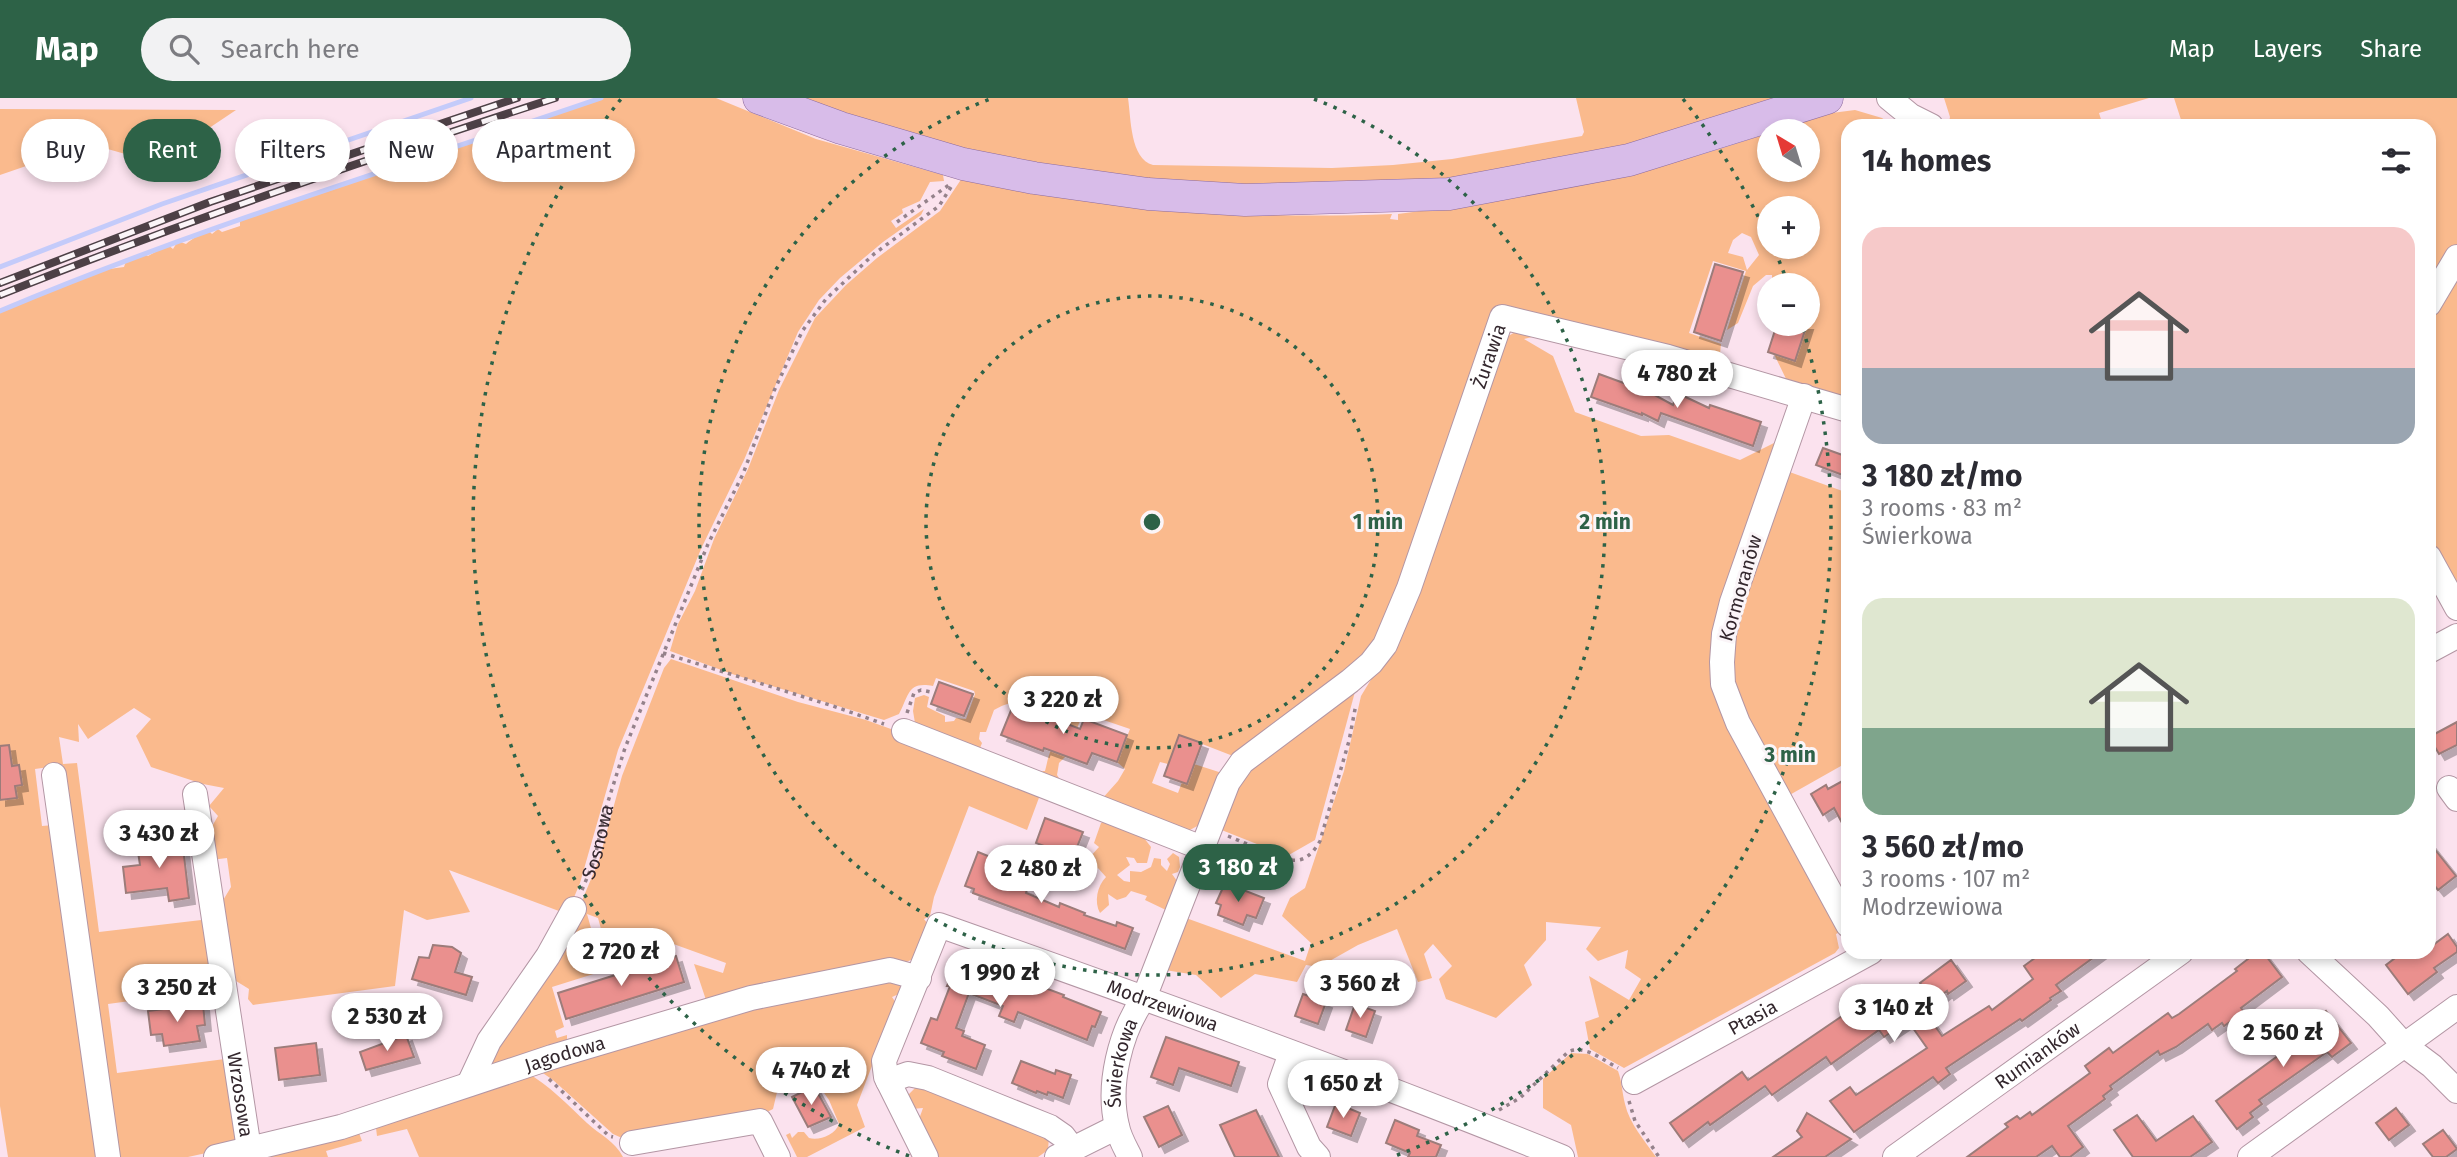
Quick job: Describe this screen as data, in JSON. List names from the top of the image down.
{
  "streets": {
    "street": [
      "Żurawia",
      "Kormoranów",
      "Modrzewiowa",
      "Ptasia",
      "Jagodowa",
      "Rumianków",
      "Świerkowa",
      "Wrzosowa"
    ],
    "path": ["Sosnowa"]
  },
  "crossings": [
    ["Żurawia", "Kormoranów"],
    ["Żurawia", "Świerkowa"],
    ["Modrzewiowa", "Jagodowa"],
    ["Modrzewiowa", "Świerkowa"],
    ["Jagodowa", "Wrzosowa"]
  ],
  "north": "top left",
  "page": {
    "header": "Map",
    "search": "Search here",
    "nav": ["Map", "Layers", "Share"],
    "map_buttons": ["+", "−"],
    "chip": [
      "Buy",
      "Rent",
      "Filters",
      "New",
      "Apartment"
    ],
    "heading": "14 homes",
    "list": [
      {
        "name": "3 180 zł/mo",
        "note": "3 rooms · 83 m² · Świerkowa"
      },
      {
        "name": "3 560 zł/mo",
        "note": "3 rooms · 107 m² · Modrzewiowa"
      }
    ],
    "price": [
      "4 780 zł",
      "3 220 zł",
      "3 430 zł",
      "3 180 zł",
      "2 480 zł",
      "2 720 zł",
      "1 990 zł",
      "3 560 zł",
      "3 250 zł",
      "3 140 zł",
      "2 530 zł",
      "2 560 zł",
      "4 740 zł",
      "1 650 zł"
    ]
  },
  "rings": ["1 min", "2 min", "3 min"]
}
